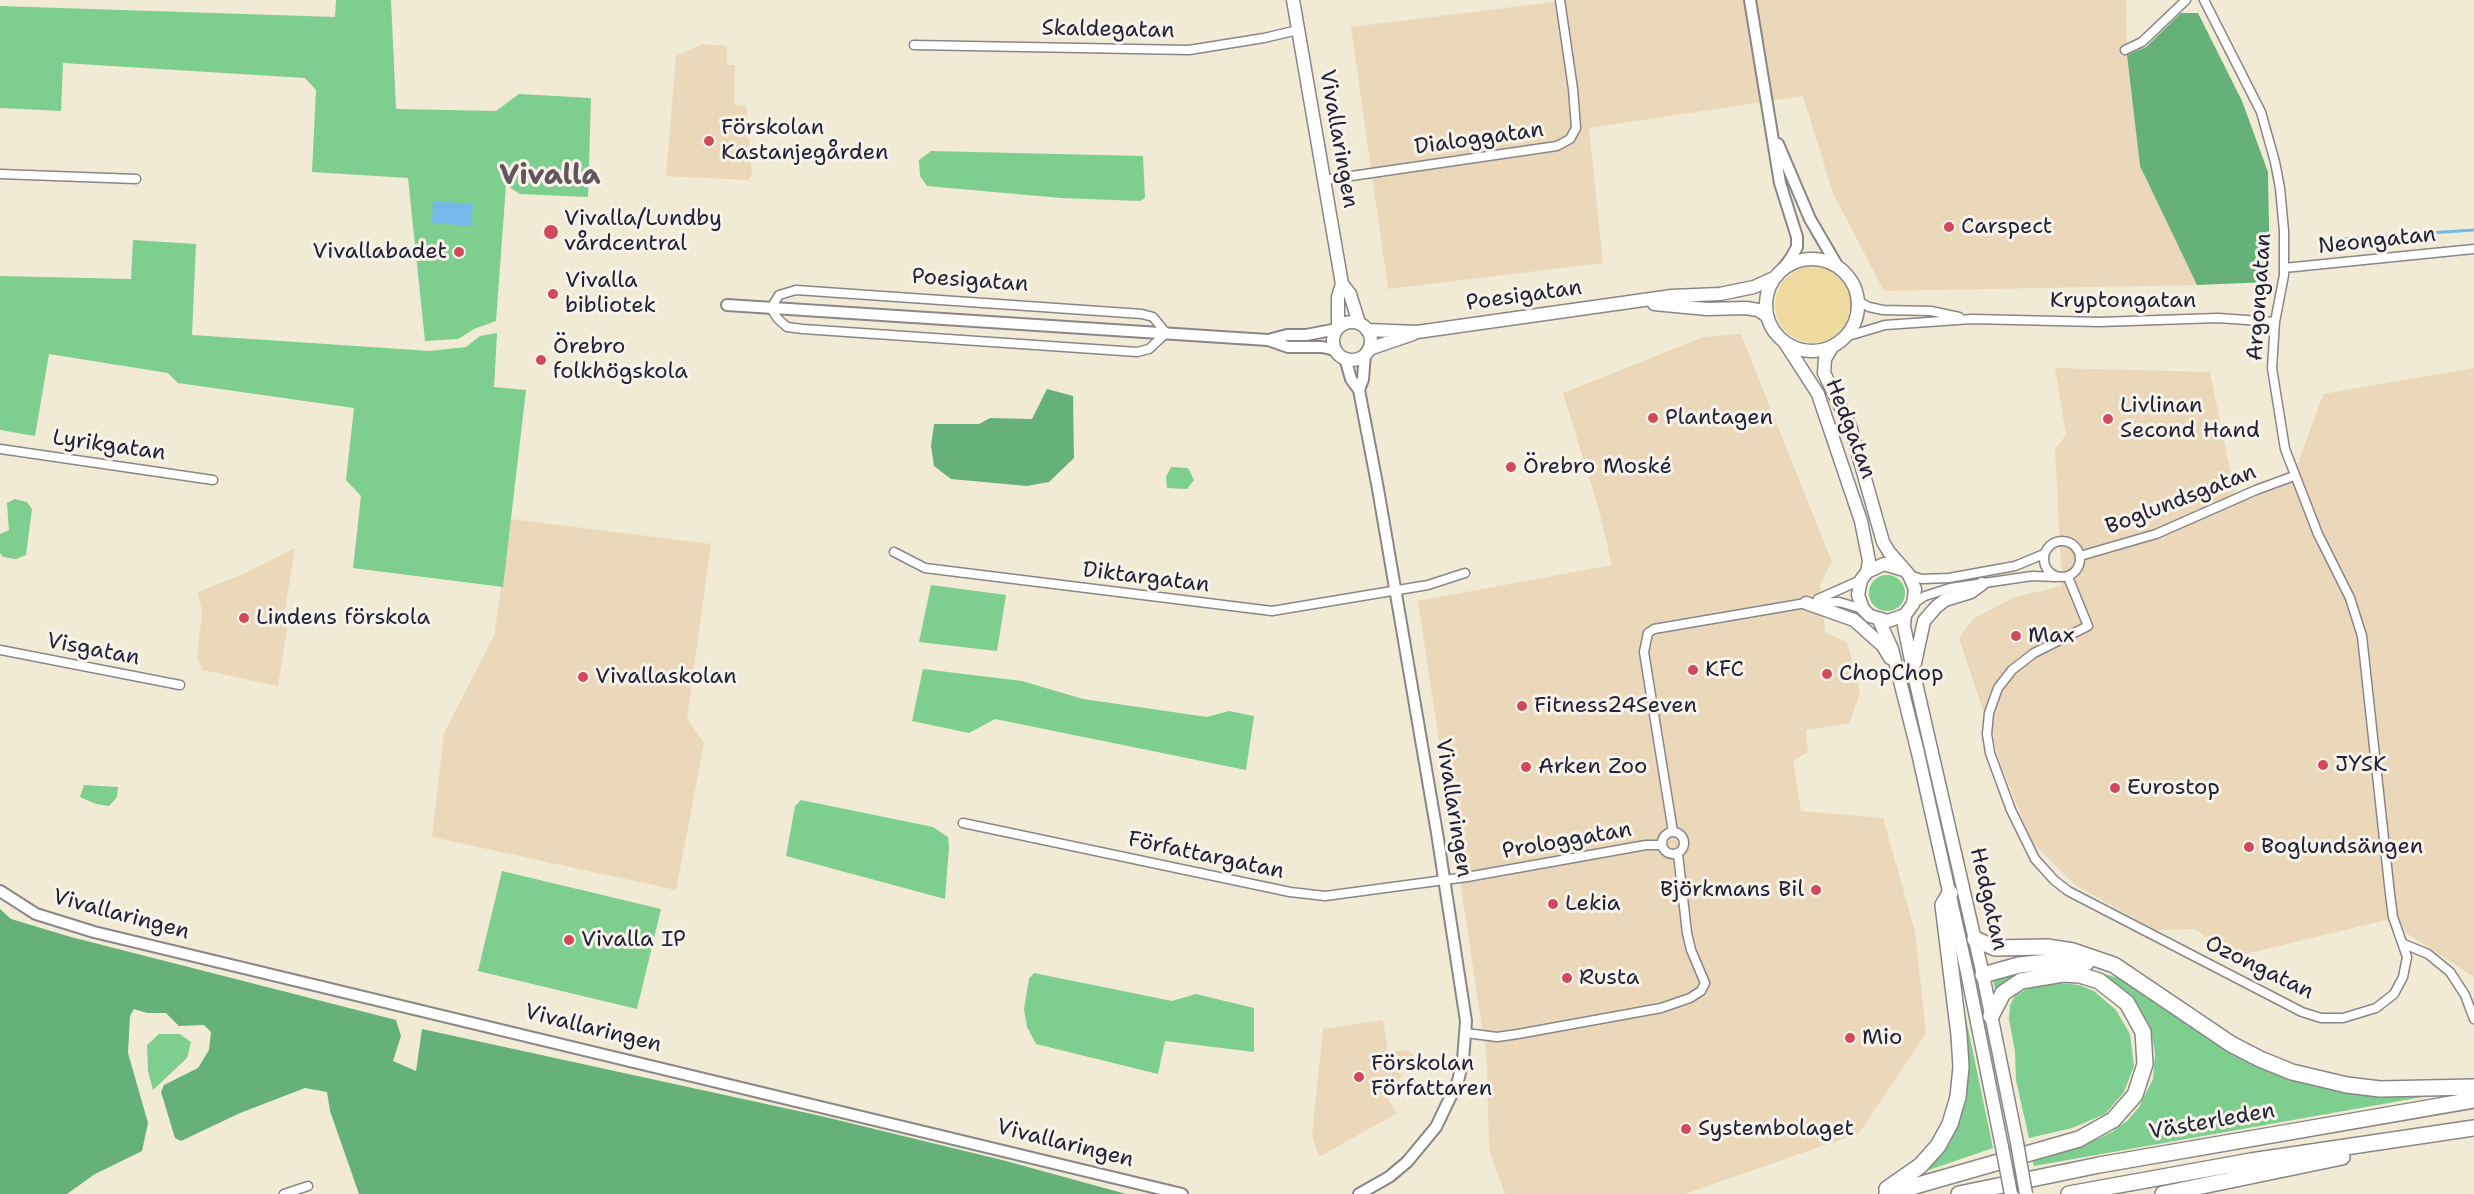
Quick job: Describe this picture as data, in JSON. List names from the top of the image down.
{
  "streets": {
    "highway": ["Västerleden"],
    "main road": ["Vivallaringen", "Poesigatan", "Hedgatan"],
    "street": [
      "Skaldegatan",
      "Dialoggatan",
      "Neongatan",
      "Argongatan",
      "Kryptongatan",
      "Lyrikgatan",
      "Boglundsgatan",
      "Diktargatan",
      "Visgatan",
      "Prologgatan",
      "Författargatan",
      "Ozongatan"
    ]
  },
  "crossings": [
    ["Skaldegatan", "Vivallaringen"],
    ["Vivallaringen", "Dialoggatan"],
    ["Vivallaringen", "Poesigatan"],
    ["Vivallaringen", "Diktargatan"],
    ["Vivallaringen", "Prologgatan"],
    ["Vivallaringen", "Författargatan"],
    ["Neongatan", "Argongatan"],
    ["Poesigatan", "Kryptongatan"],
    ["Poesigatan", "Hedgatan"],
    ["Argongatan", "Kryptongatan"],
    ["Argongatan", "Boglundsgatan"],
    ["Argongatan", "Ozongatan"],
    ["Kryptongatan", "Hedgatan"],
    ["Boglundsgatan", "Ozongatan"],
    ["Prologgatan", "Författargatan"]
  ],
  "districts": ["Vivalla"],
  "places": [
    "Förskolan Kastanjegården",
    "Carspect",
    "Vivalla/Lundby vårdcentral",
    "Vivallabadet",
    "Vivalla bibliotek",
    "Örebro folkhögskola",
    "Plantagen",
    "Livlinan Second Hand",
    "Örebro Moské",
    "Lindens förskola",
    "Max",
    "KFC",
    "ChopChop",
    "Vivallaskolan",
    "Fitness24Seven",
    "JYSK",
    "Arken Zoo",
    "Eurostop",
    "Boglundsängen",
    "Björkmans Bil",
    "Lekia",
    "Vivalla IP",
    "Rusta",
    "Mio",
    "Förskolan Författaren",
    "Systembolaget"
  ]
}
